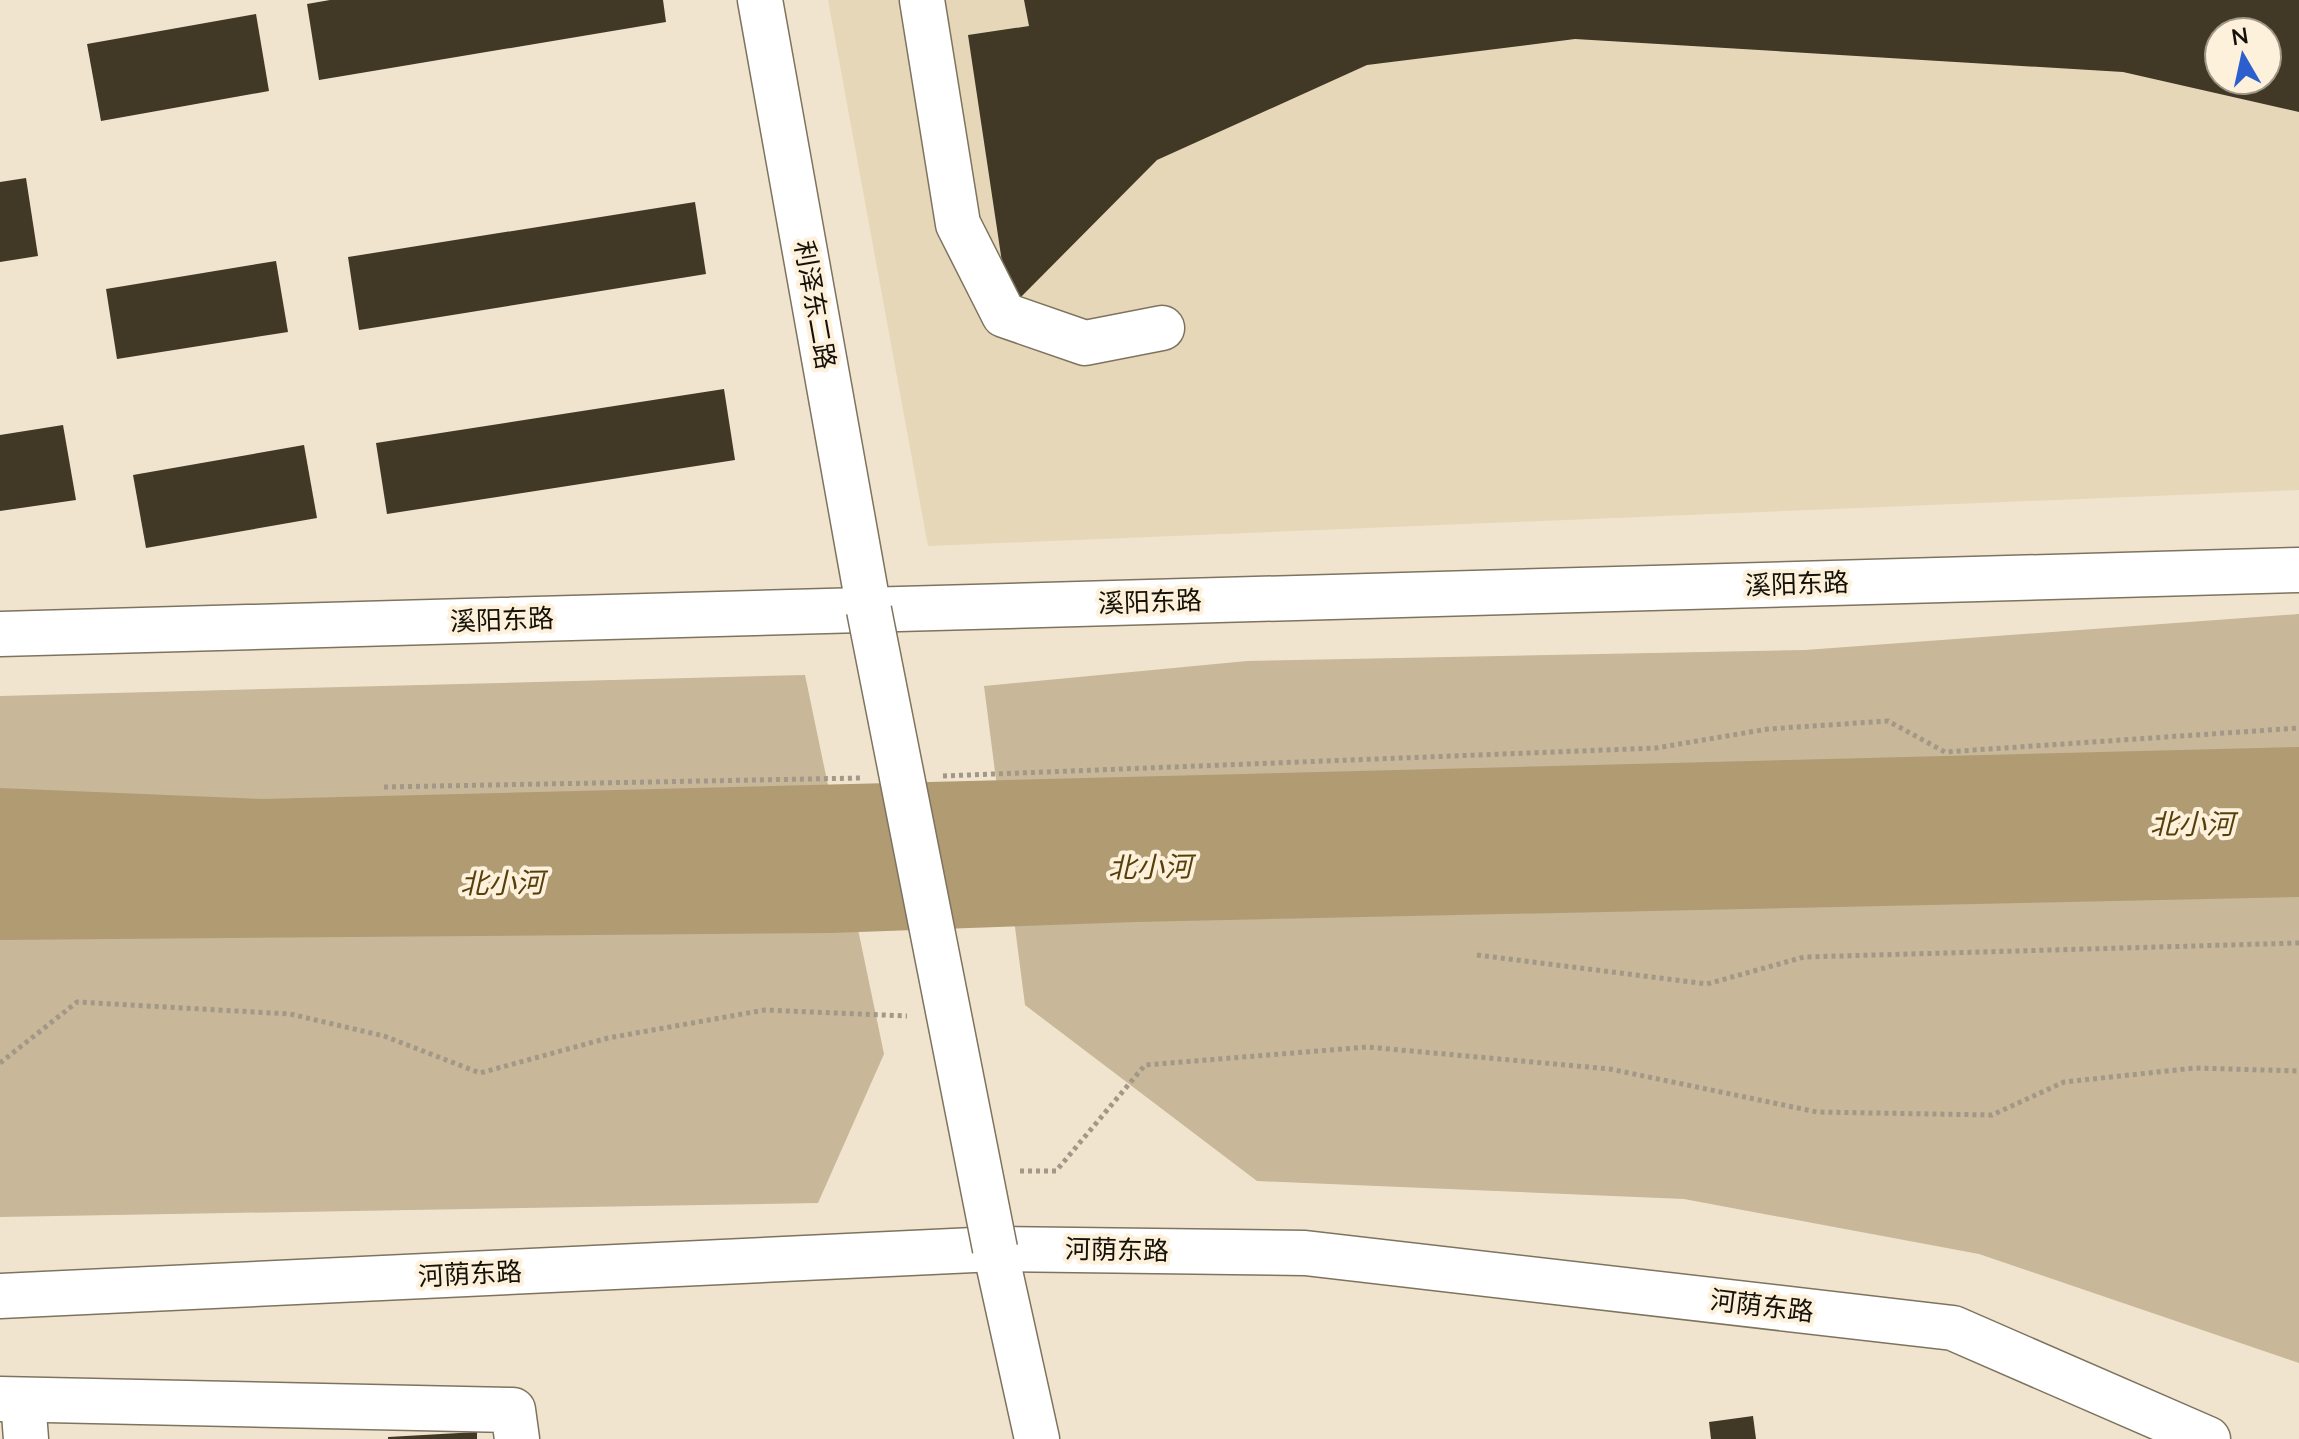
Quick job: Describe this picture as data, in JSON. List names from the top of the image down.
{
  "streets": {
    "street": ["利泽东二路", "溪阳东路", "河荫东路"]
  },
  "crossings": [
    ["利泽东二路", "溪阳东路"],
    ["利泽东二路", "河荫东路"]
  ],
  "water": ["北小河"],
  "north": "top"
}
